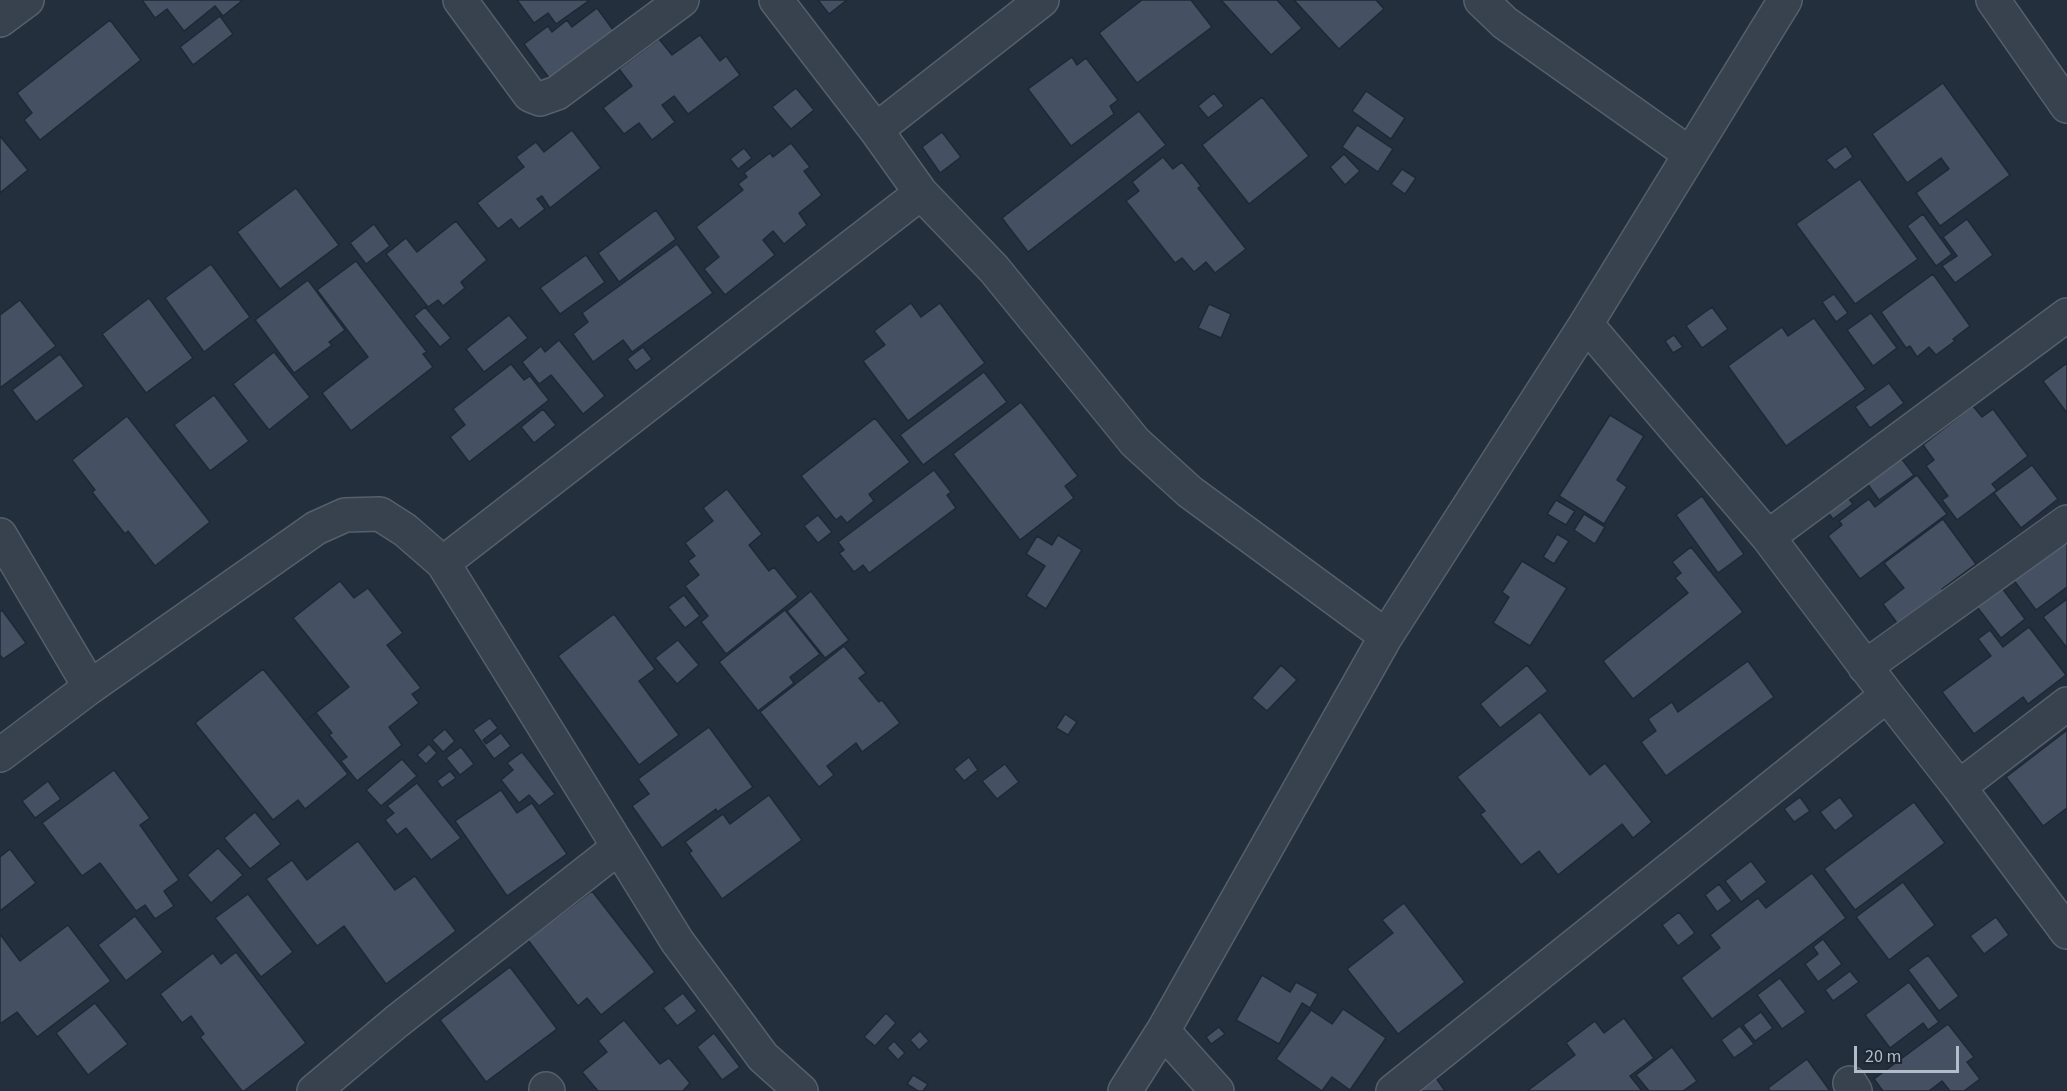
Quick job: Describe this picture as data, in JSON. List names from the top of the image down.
{
  "scale_bar": "20 m"
}
